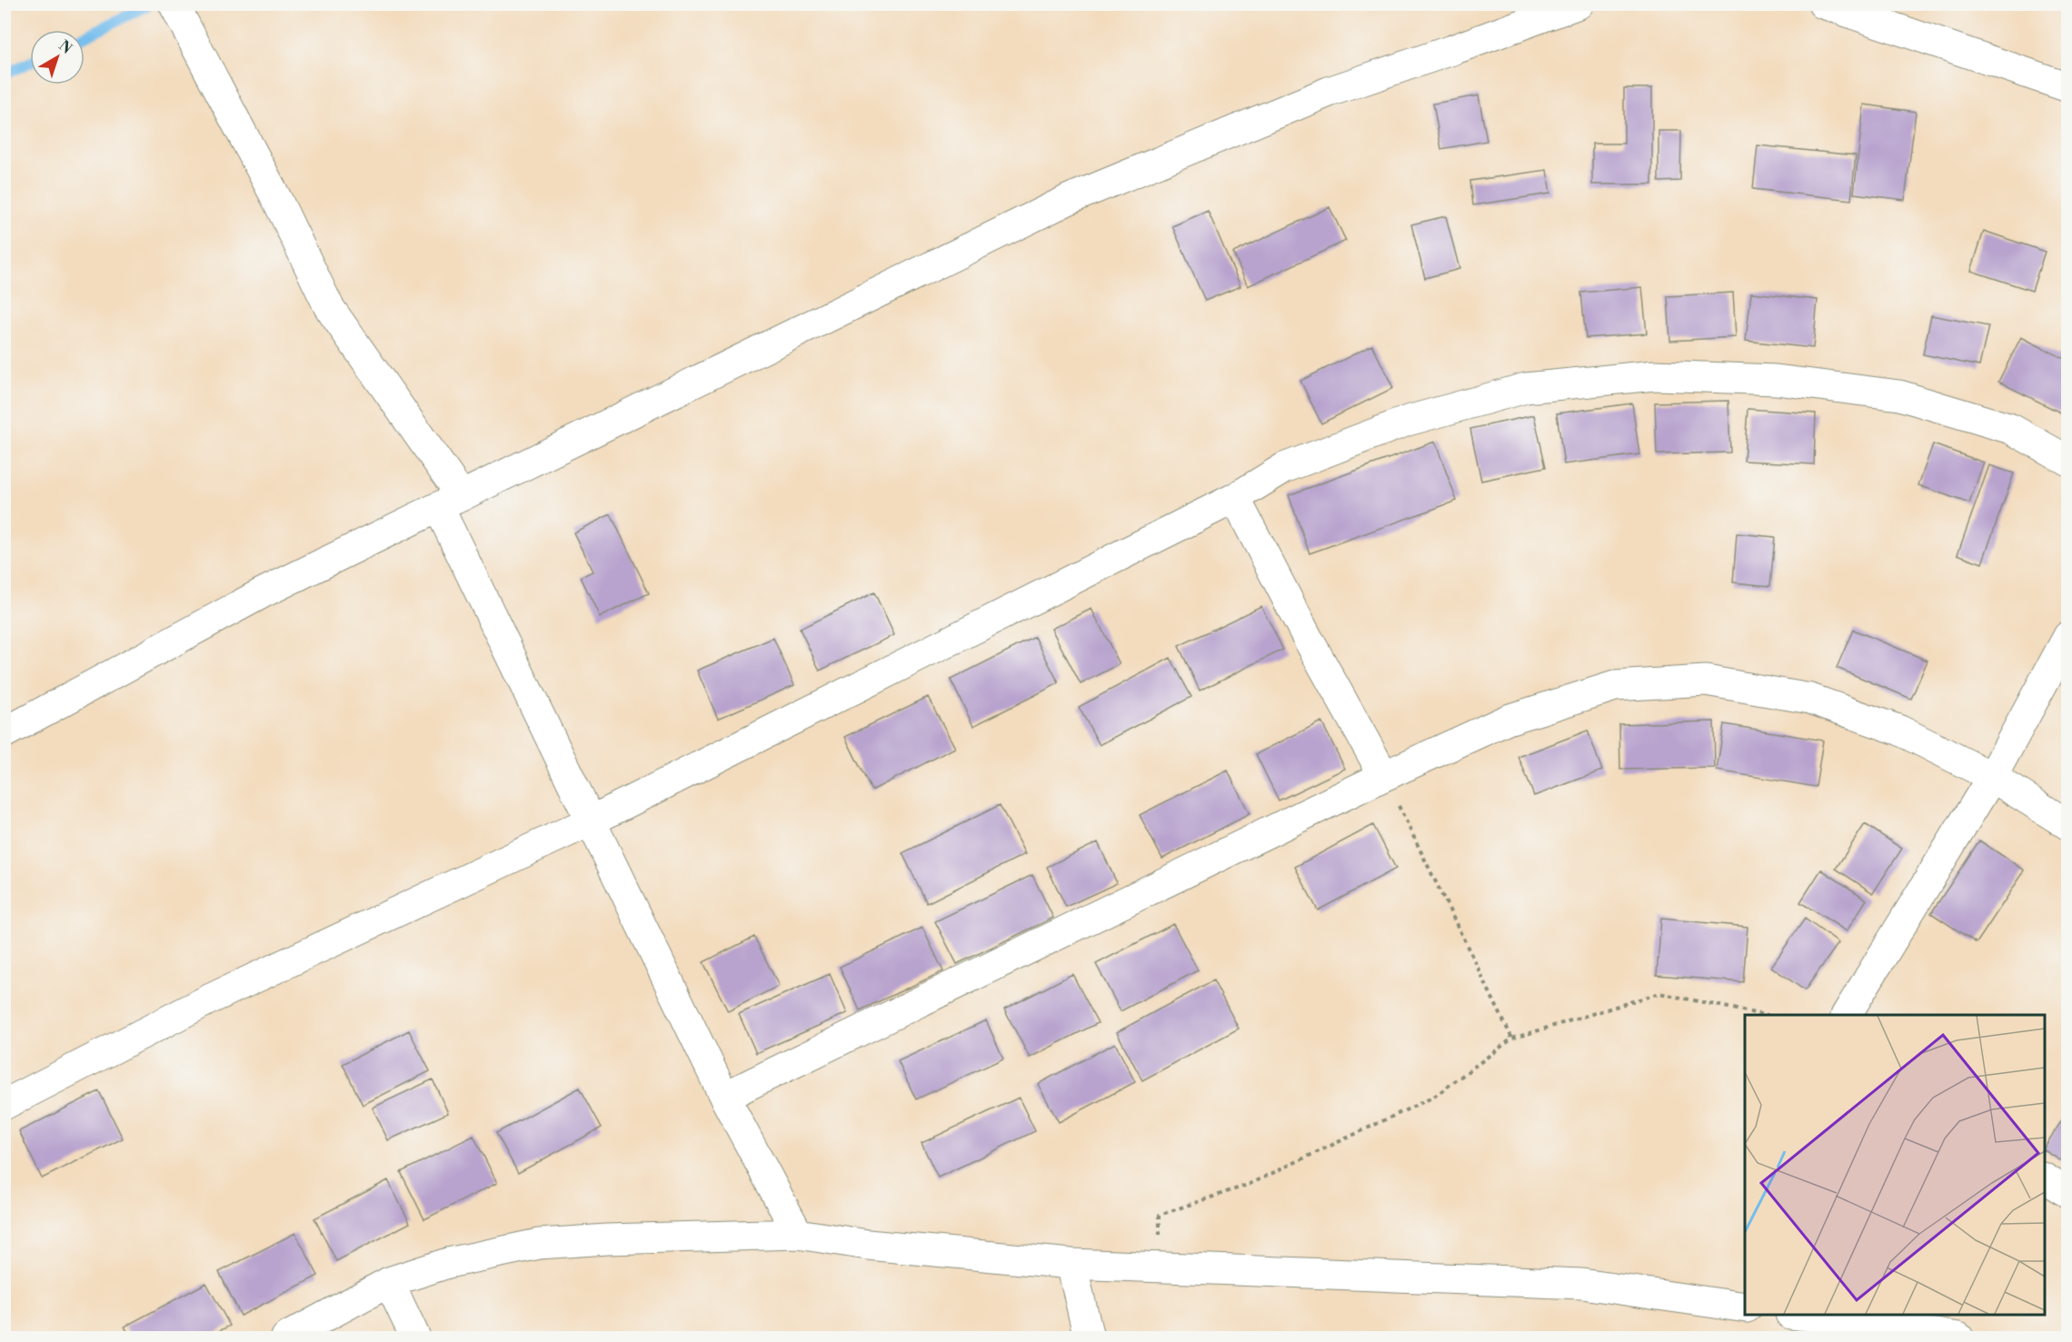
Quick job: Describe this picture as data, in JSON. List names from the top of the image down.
{
  "north": "top right"
}
